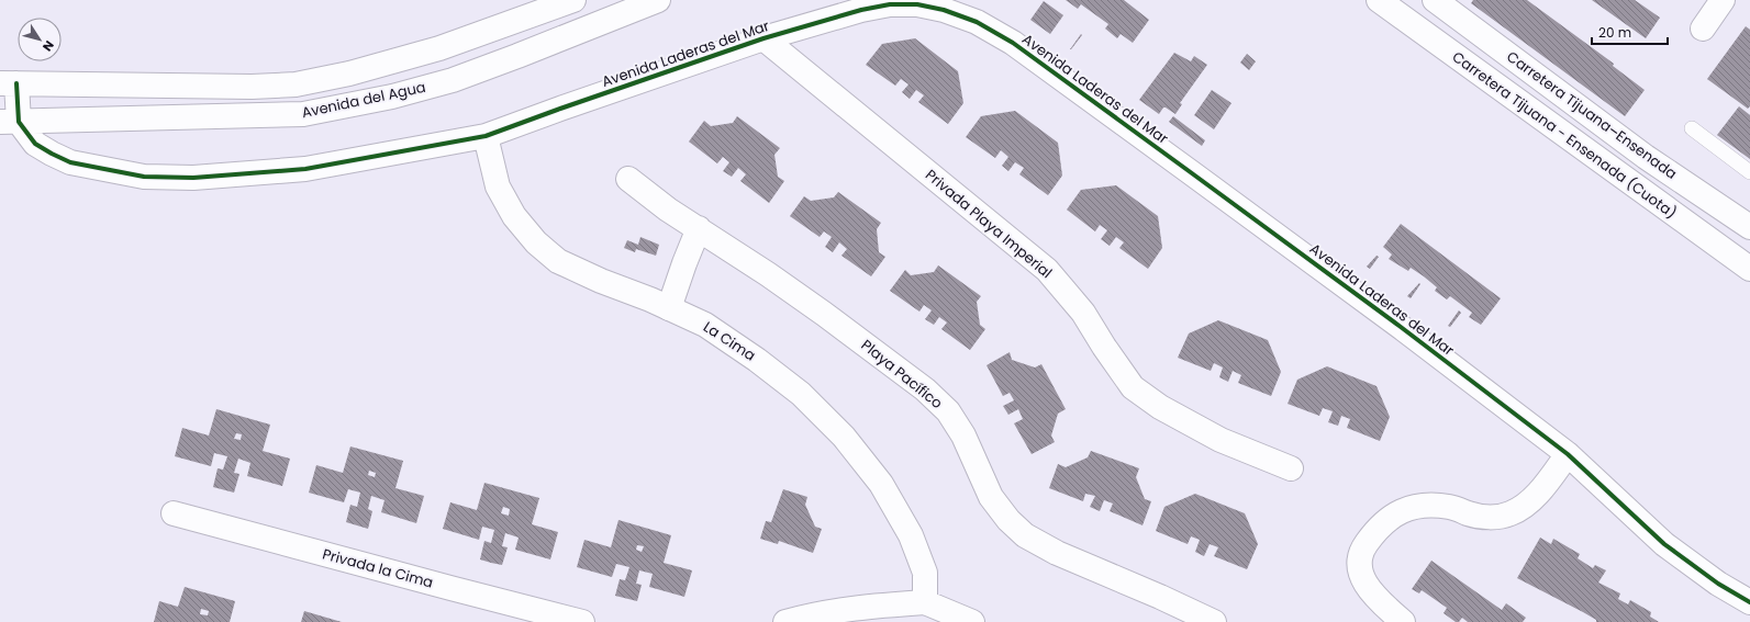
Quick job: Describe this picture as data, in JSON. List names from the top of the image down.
{
  "streets": {
    "main road": [
      "Avenida Laderas del Mar",
      "Avenida del Agua",
      "Carretera Tijuana–Ensenada",
      "Carretera Tijuana - Ensenada (Cuota)",
      "Privada Playa Imperial",
      "La Cima",
      "Playa Pacífico",
      "Privada la Cima"
    ]
  },
  "crossings": [
    ["Avenida Laderas del Mar", "Avenida del Agua"],
    ["Avenida Laderas del Mar", "Privada Playa Imperial"],
    ["Avenida Laderas del Mar", "La Cima"]
  ],
  "scale_bar": "20 m",
  "north": "bottom right"
}
